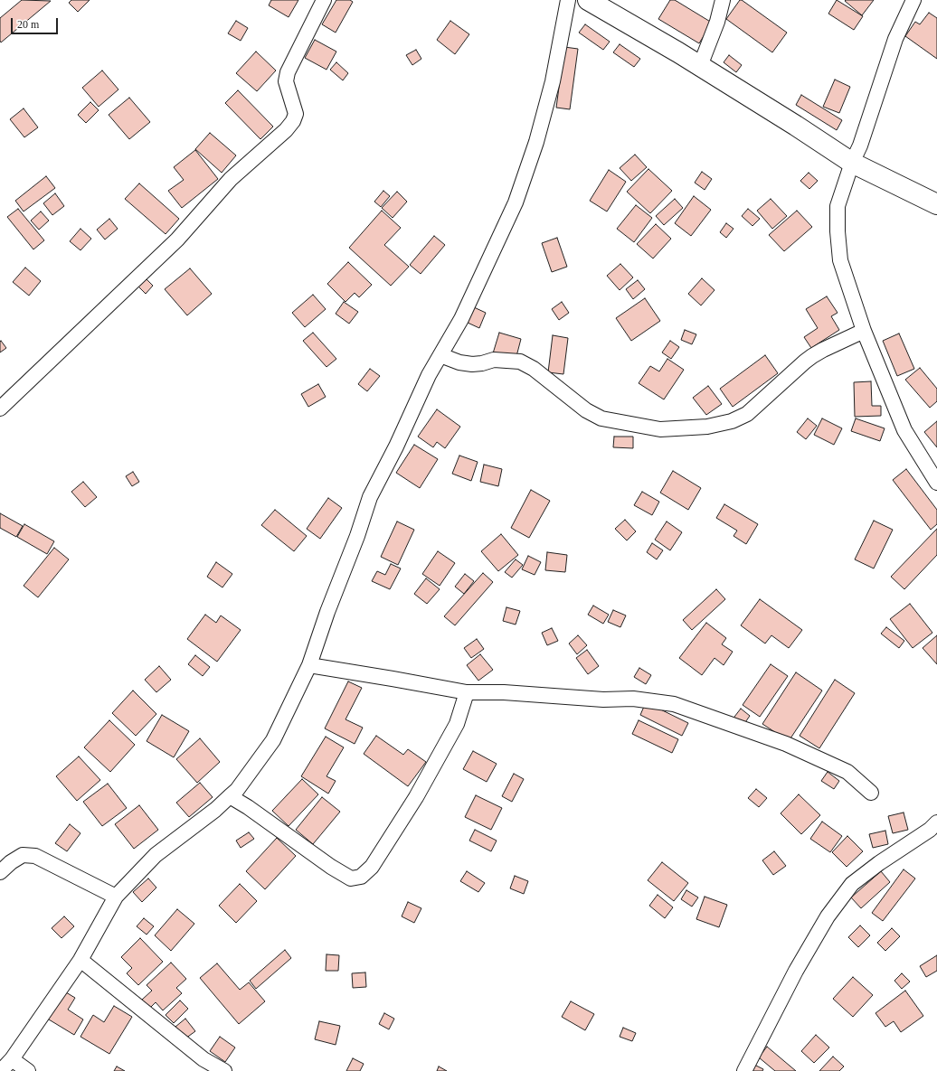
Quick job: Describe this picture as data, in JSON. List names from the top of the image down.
{
  "scale_bar": "20 m"
}
